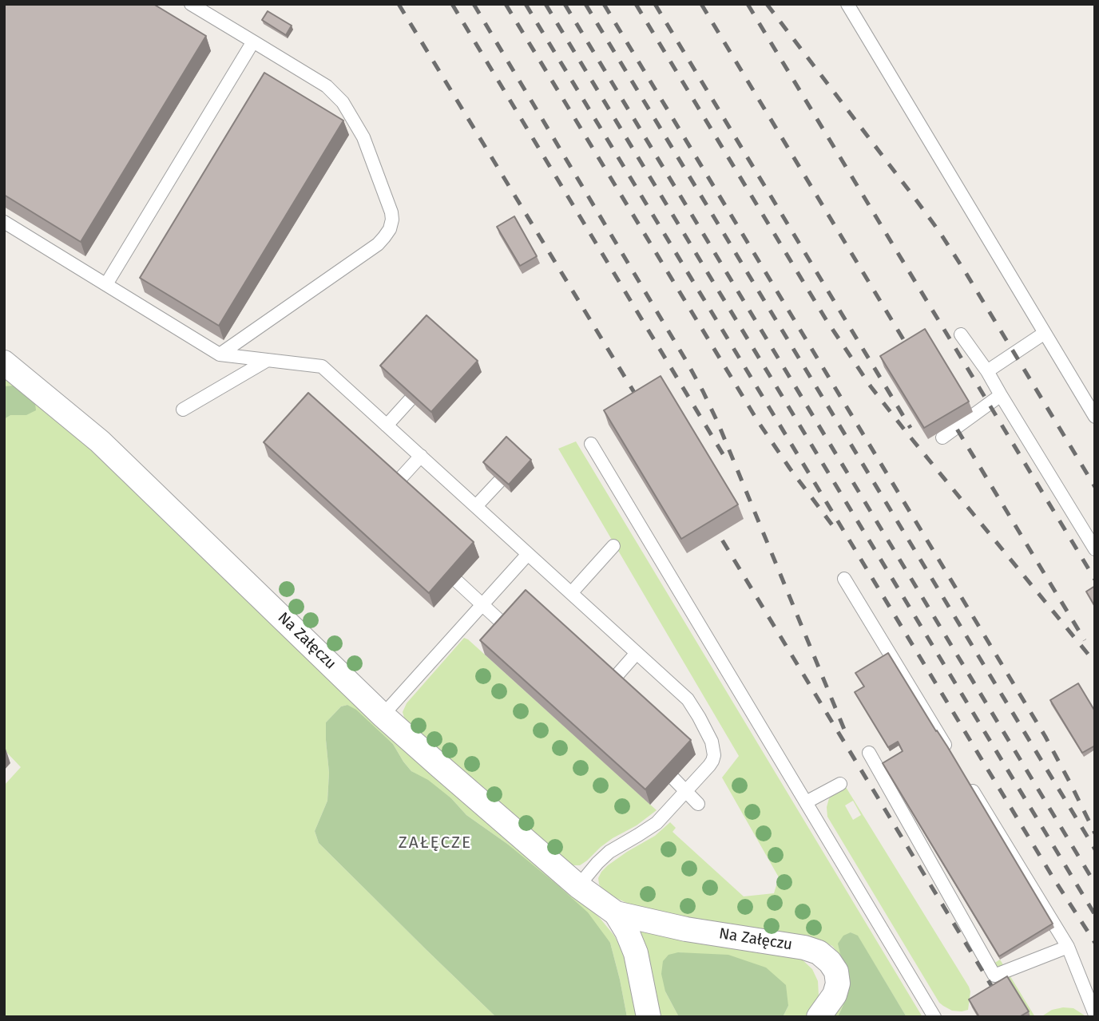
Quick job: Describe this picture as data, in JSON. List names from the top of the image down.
{
  "streets": {
    "street": ["Na Załęczu"]
  },
  "districts": ["ZAŁĘCZE"]
}
